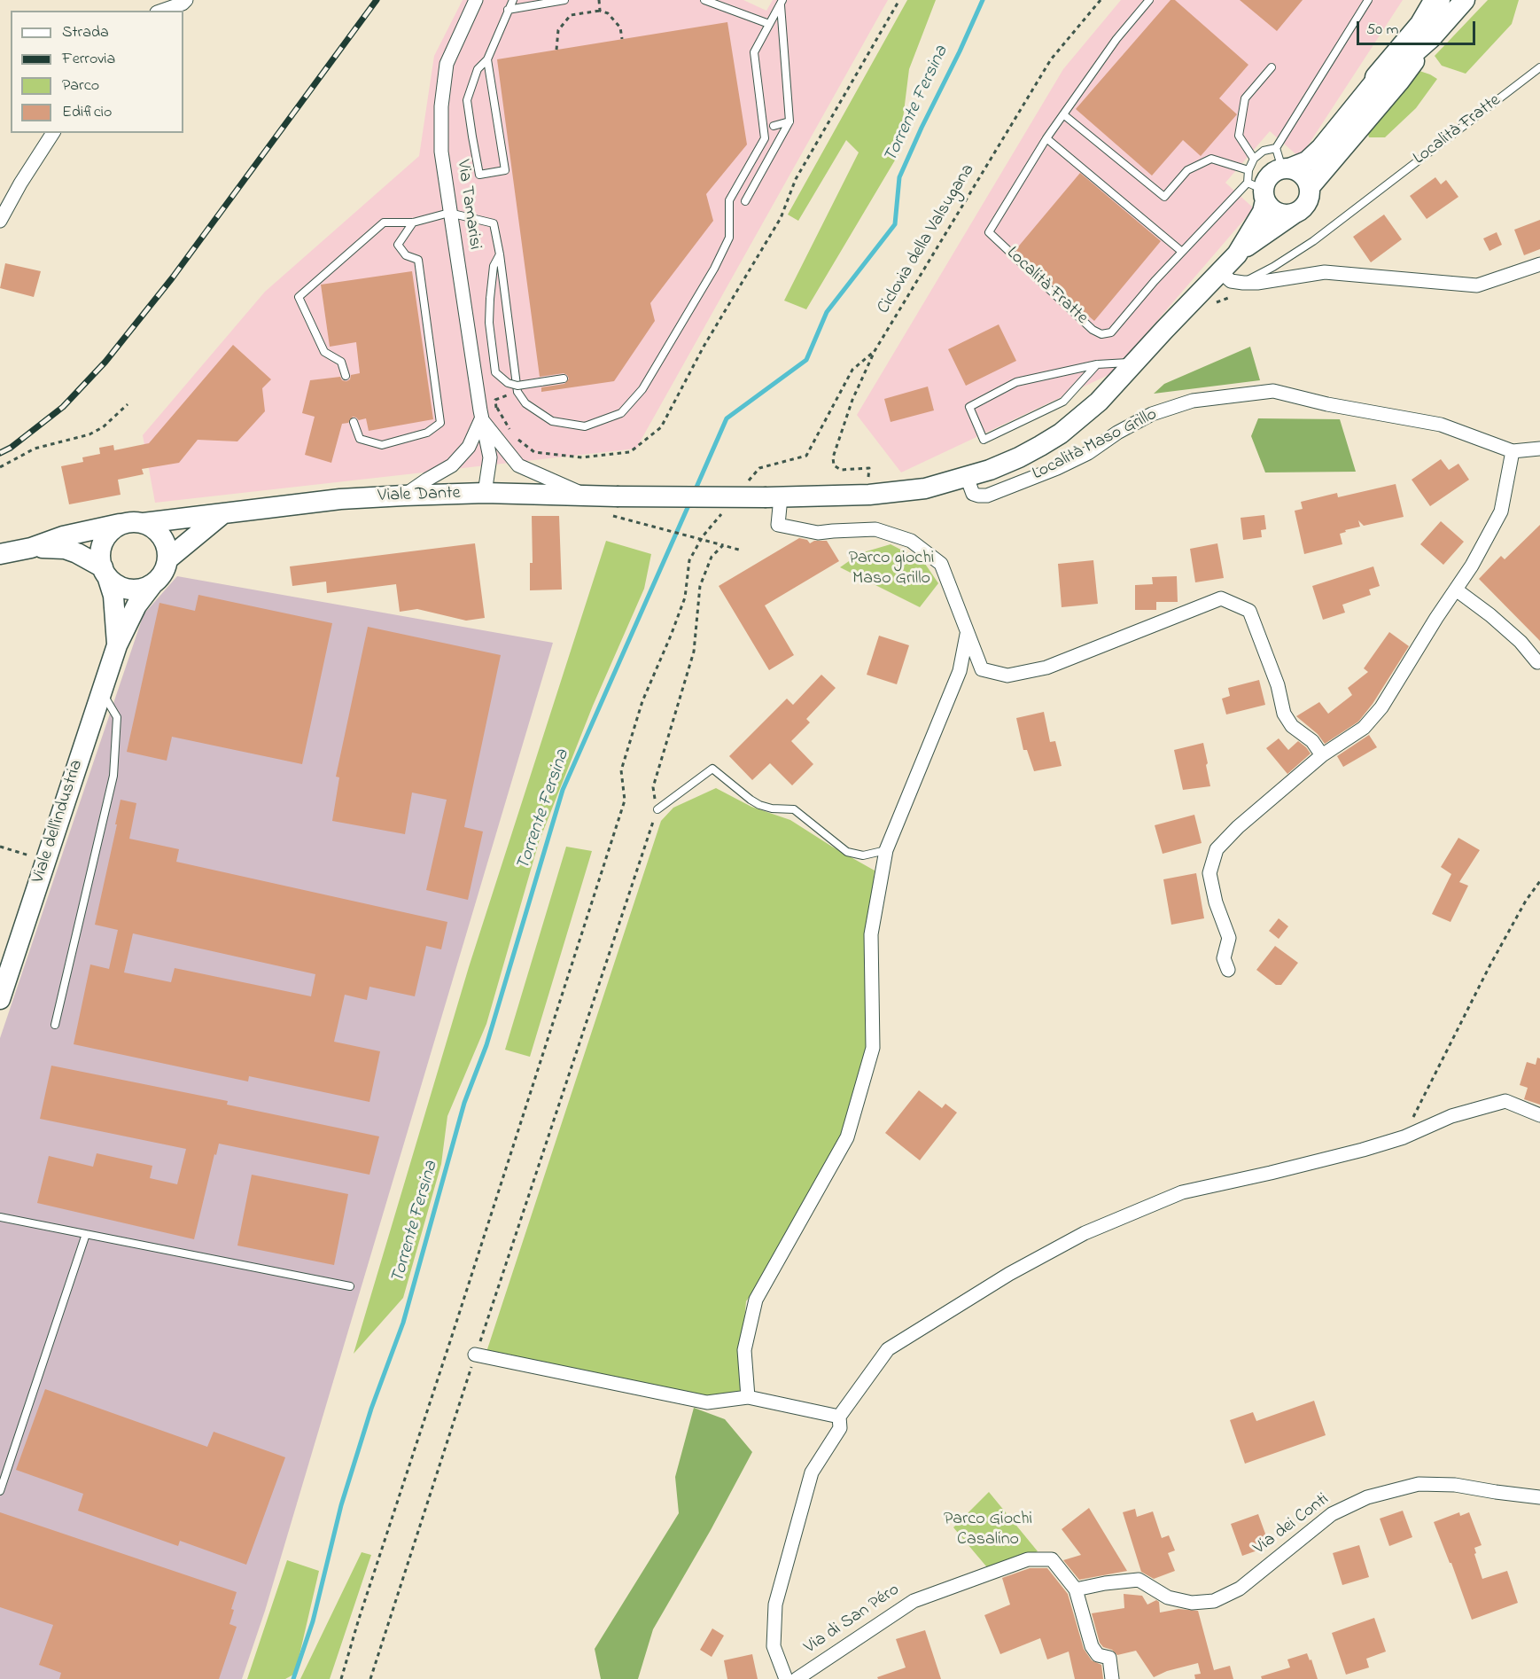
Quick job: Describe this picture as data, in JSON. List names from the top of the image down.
{
  "streets": {
    "main road": ["Località Fratte", "Viale Dante", "Viale dell'industria"],
    "street": [
      "Via Tamarisi",
      "Località Maso Grillo",
      "Via dei Conti",
      "Via di San Péro"
    ],
    "path": ["Ciclovia della Valsugana"]
  },
  "crossings": [
    ["Località Fratte", "Località Maso Grillo"],
    ["Via Tamarisi", "Viale Dante"],
    ["Viale Dante", "Viale dell'industria"],
    ["Via dei Conti", "Via di San Péro"]
  ],
  "water": ["Torrente Fersina"],
  "parks": ["Parco giochi Maso Grillo", "Parco Giochi Casalino"],
  "legend": [
    "Strada",
    "Ferrovia",
    "Parco",
    "Edificio"
  ],
  "scale_bar": "50 m"
}
